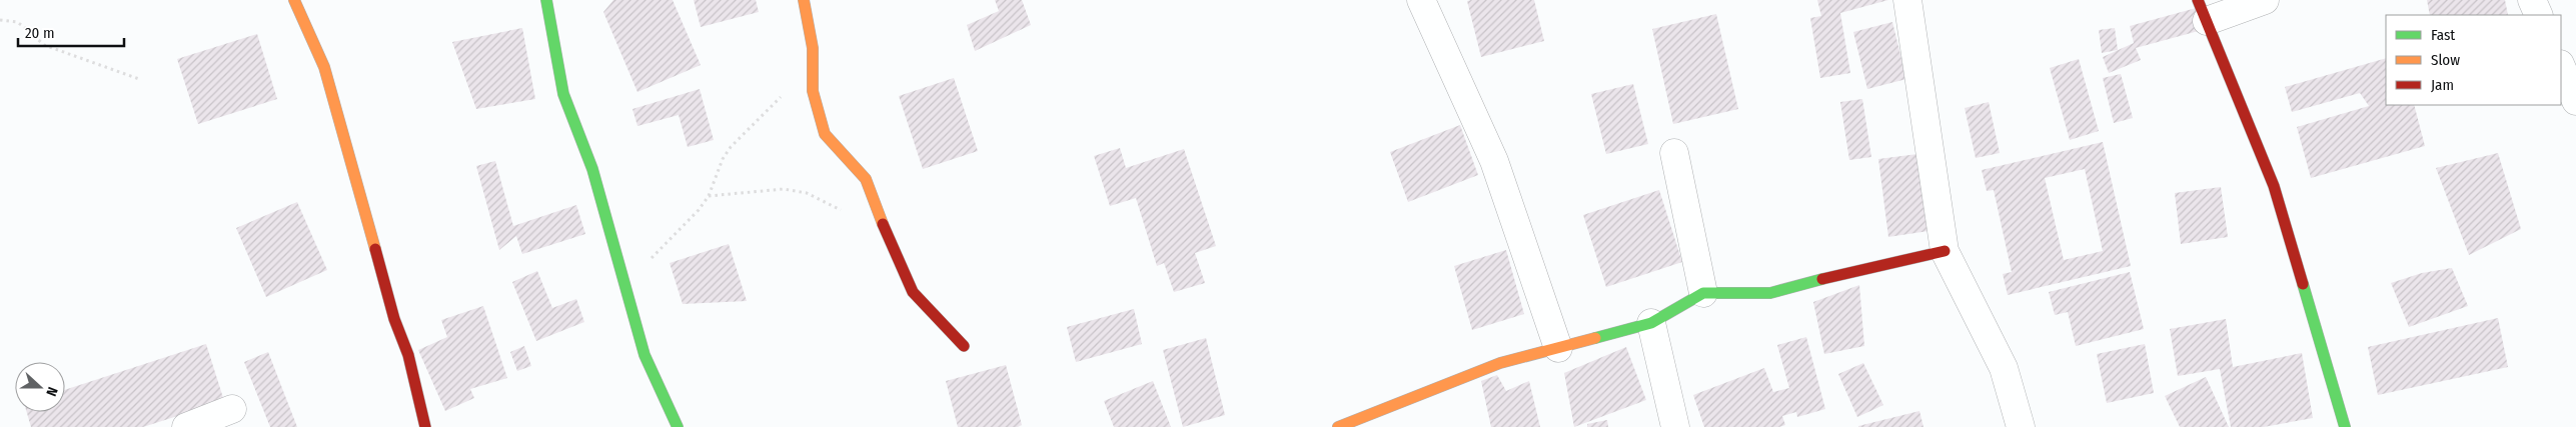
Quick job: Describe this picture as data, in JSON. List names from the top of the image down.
{
  "legend": ["Fast", "Slow", "Jam"],
  "scale_bar": "20 m",
  "north": "right"
}
